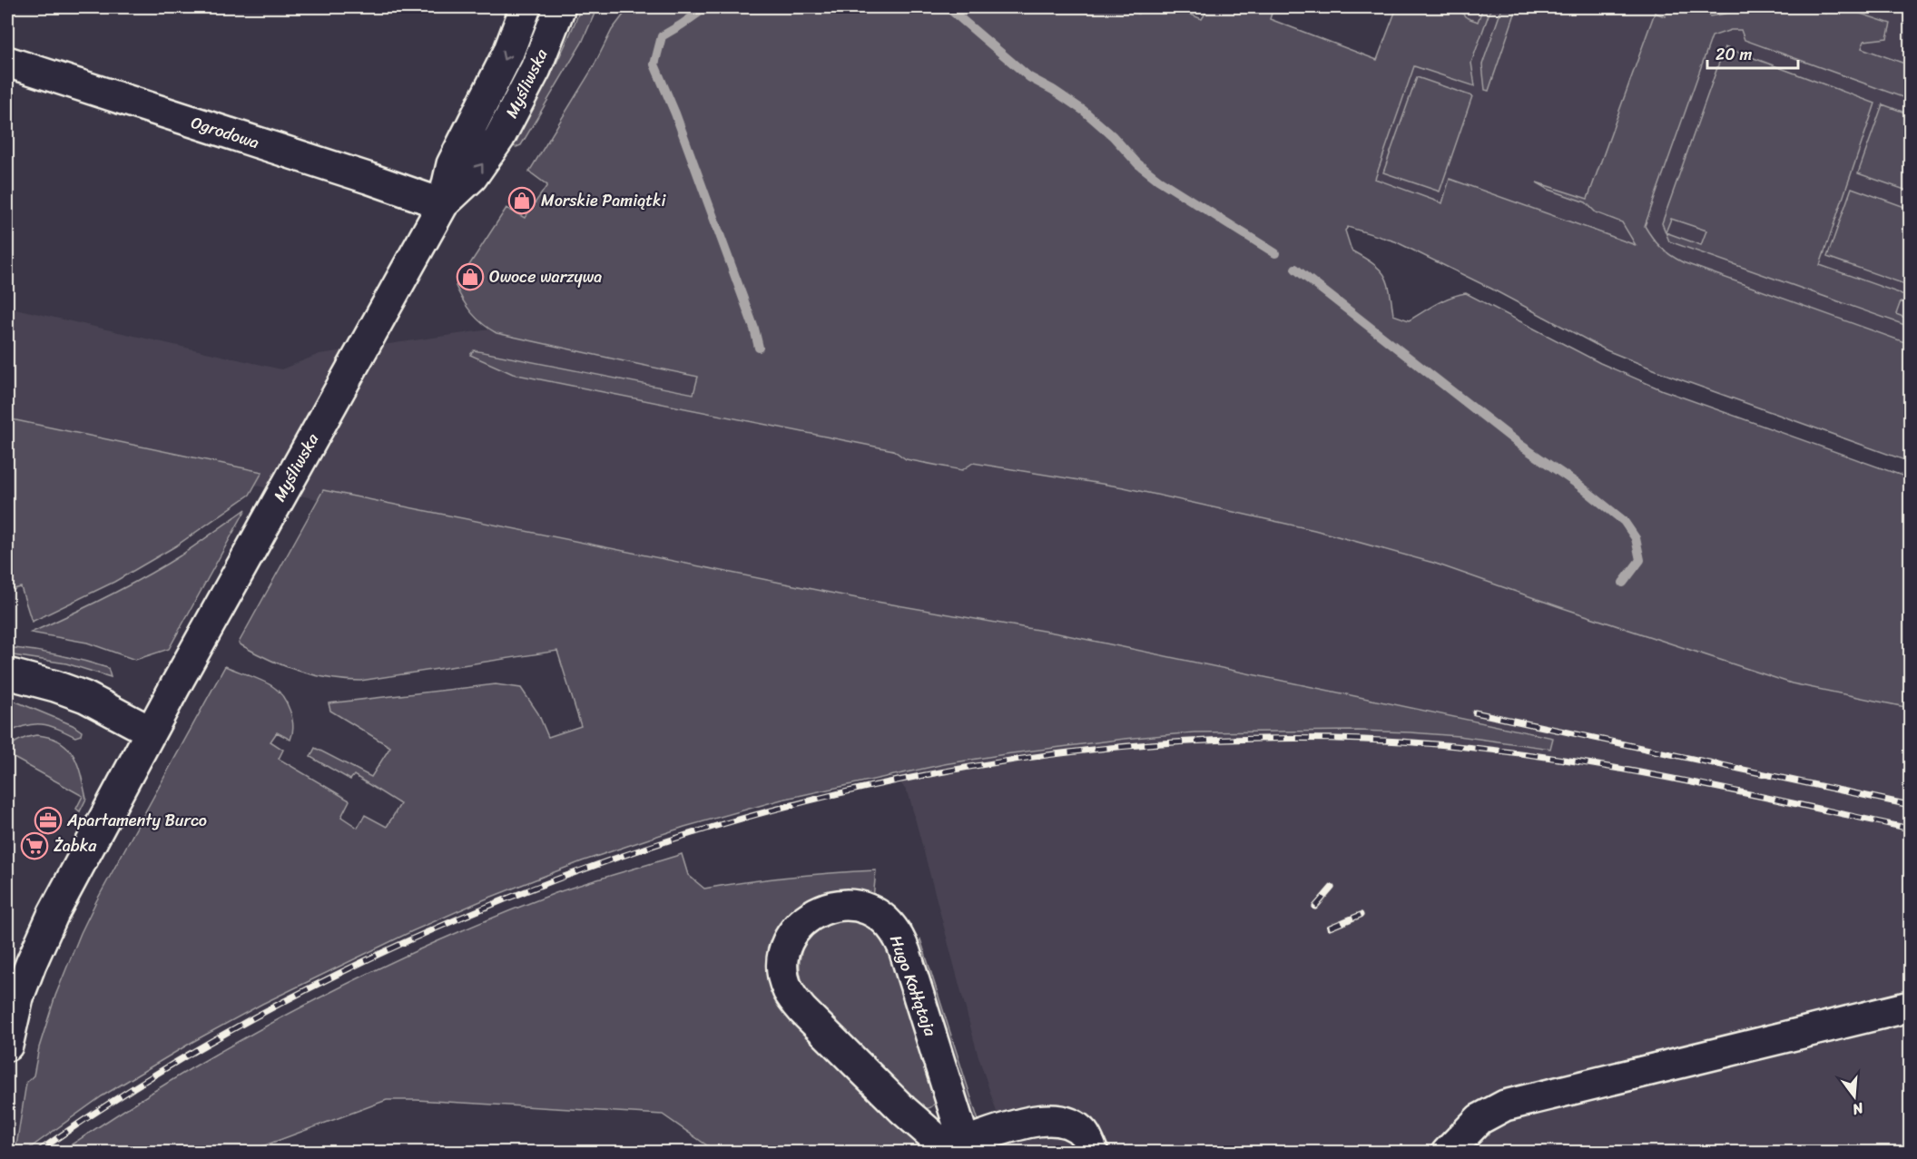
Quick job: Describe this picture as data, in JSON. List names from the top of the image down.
{
  "streets": {
    "street": ["Myśliwska", "Ogrodowa", "Hugo Kołłątaja"]
  },
  "crossings": [
    ["Myśliwska", "Ogrodowa"]
  ],
  "places": {
    "shop": ["Morskie Pamiątki", "Owoce warzywa"],
    "office": ["Apartamenty Burco"],
    "supermarket": ["Żabka"]
  },
  "scale_bar": "20 m",
  "north": "bottom"
}
